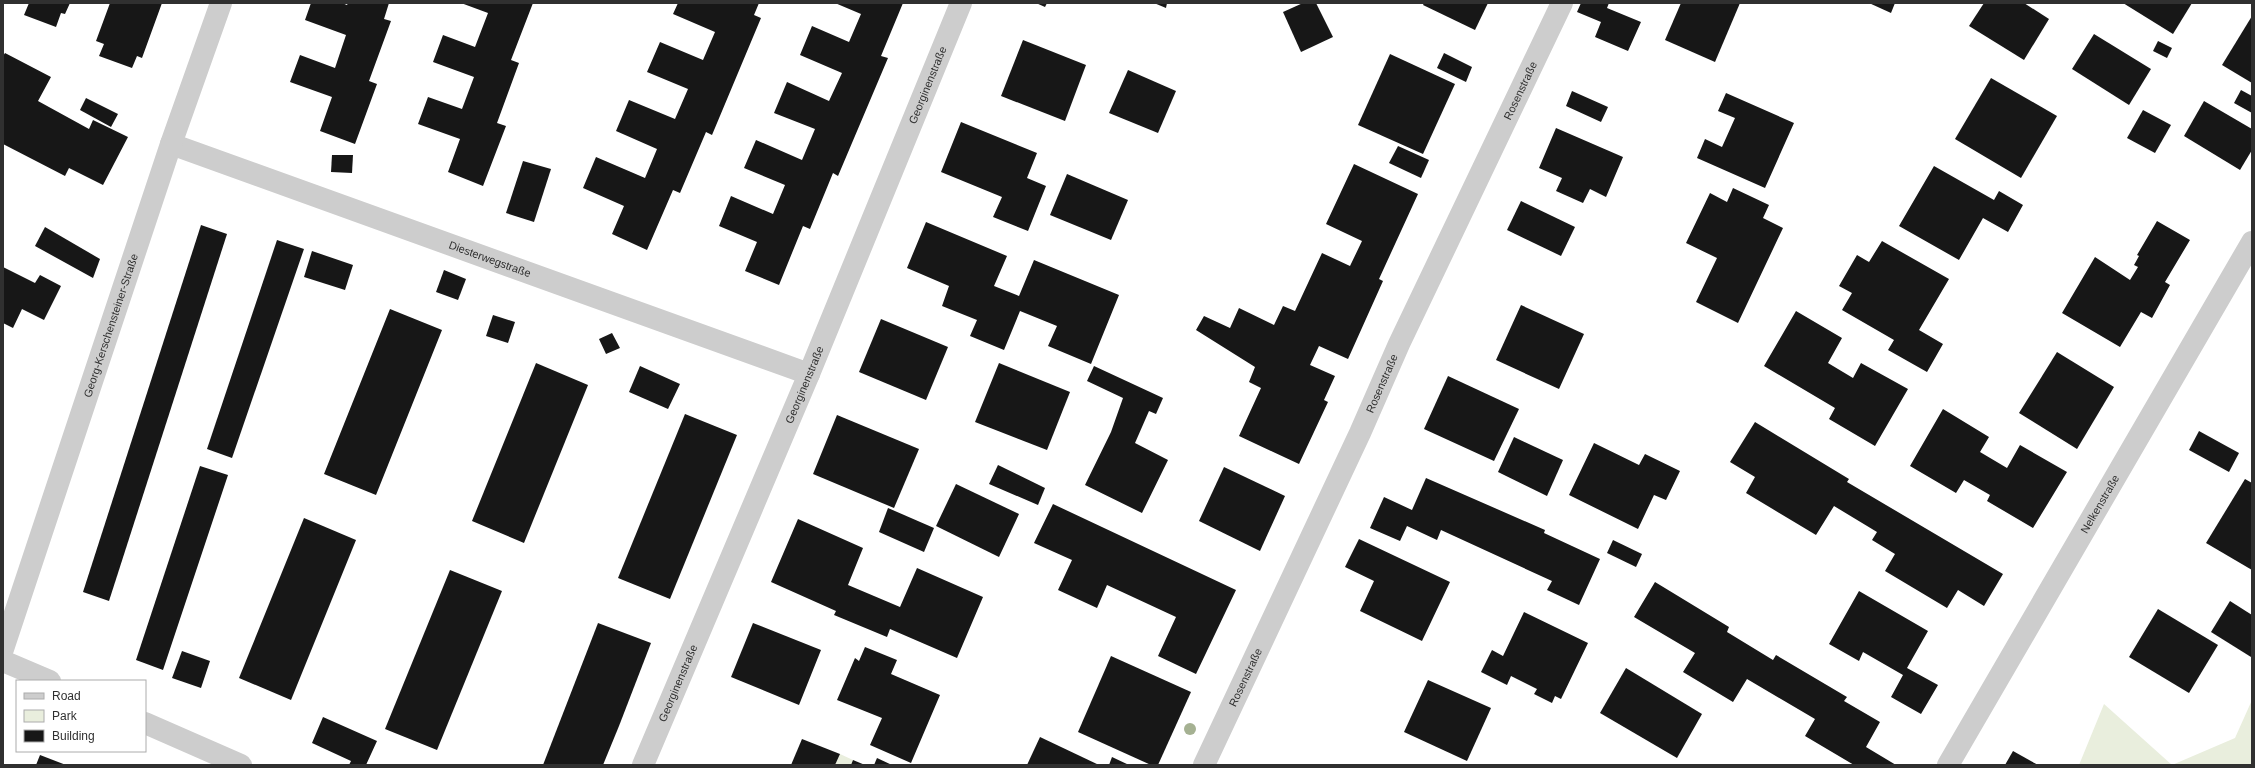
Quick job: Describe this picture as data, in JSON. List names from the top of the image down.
{
  "streets": {
    "street": [
      "Georginenstraße",
      "Rosenstraße",
      "Diesterwegstraße",
      "Georg-Kerschensteiner-Straße",
      "Nelkenstraße"
    ]
  },
  "crossings": [
    ["Georginenstraße", "Diesterwegstraße"],
    ["Diesterwegstraße", "Georg-Kerschensteiner-Straße"]
  ],
  "legend": ["Road", "Park", "Building"]
}
